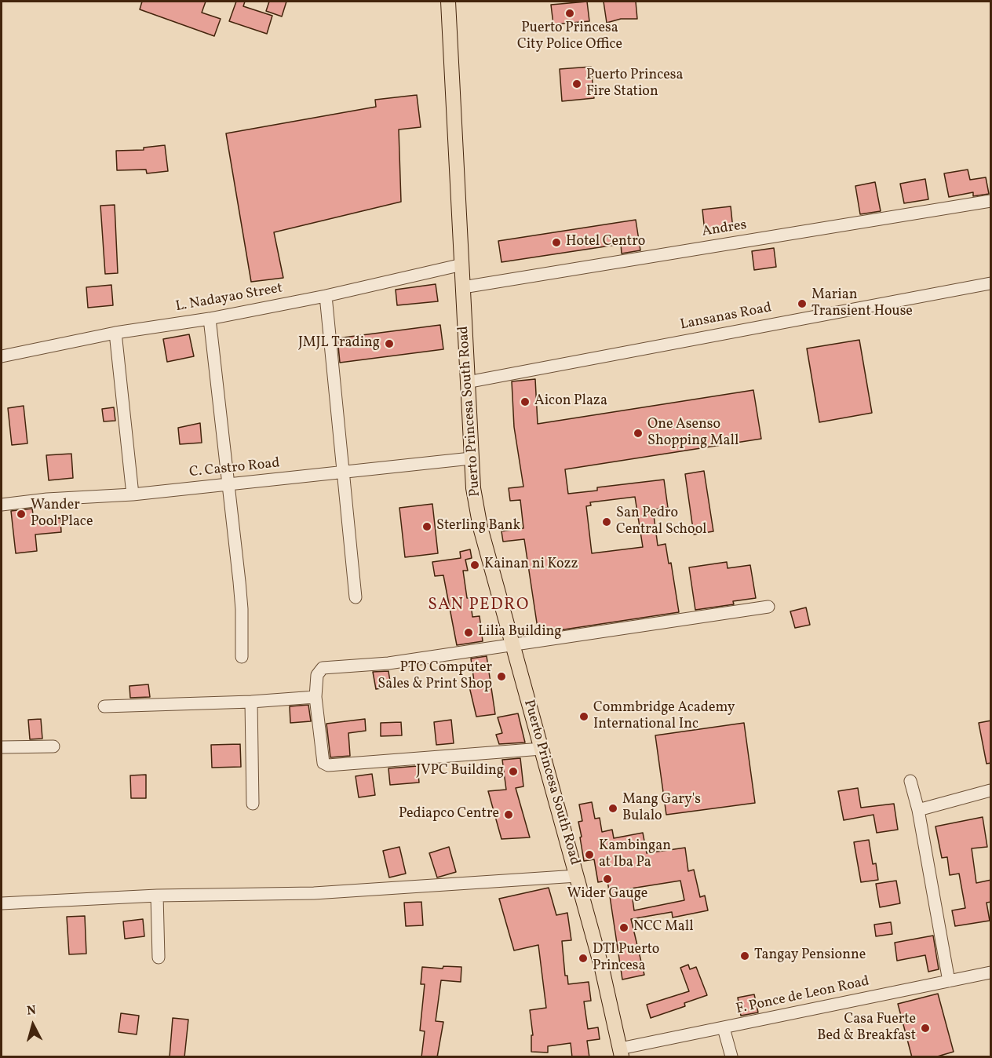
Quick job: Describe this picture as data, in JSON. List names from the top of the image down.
{
  "streets": {
    "main road": ["Puerto Princesa South Road"],
    "street": [
      "Andres",
      "L. Nadayao Street",
      "Lansanas Road",
      "C. Castro Road",
      "F. Ponce de Leon Road"
    ]
  },
  "crossings": [
    ["Andres", "Puerto Princesa South Road"],
    ["L. Nadayao Street", "Puerto Princesa South Road"],
    ["Lansanas Road", "Puerto Princesa South Road"],
    ["Puerto Princesa South Road", "C. Castro Road"],
    ["Puerto Princesa South Road", "F. Ponce de Leon Road"]
  ],
  "districts": ["SAN PEDRO"],
  "places": [
    "Puerto Princesa City Police Office",
    "Puerto Princesa Fire Station",
    "Hotel Centro",
    "Marian Transient House",
    "JMJL Trading",
    "Aicon Plaza",
    "One Asenso Shopping Mall",
    "Wander Pool Place",
    "San Pedro Central School",
    "Sterling Bank",
    "Kainan ni Kozz",
    "Lilia Building",
    "PTO Computer Sales & Print Shop",
    "Commbridge Academy International Inc",
    "JVPC Building",
    "Mang Gary's Bulalo",
    "Pediapco Centre",
    "Kambingan at Iba Pa",
    "Wider Gauge",
    "NCC Mall",
    "Tangay Pensionne",
    "DTI Puerto Princesa",
    "Casa Fuerte Bed & Breakfast"
  ],
  "north": "top"
}
